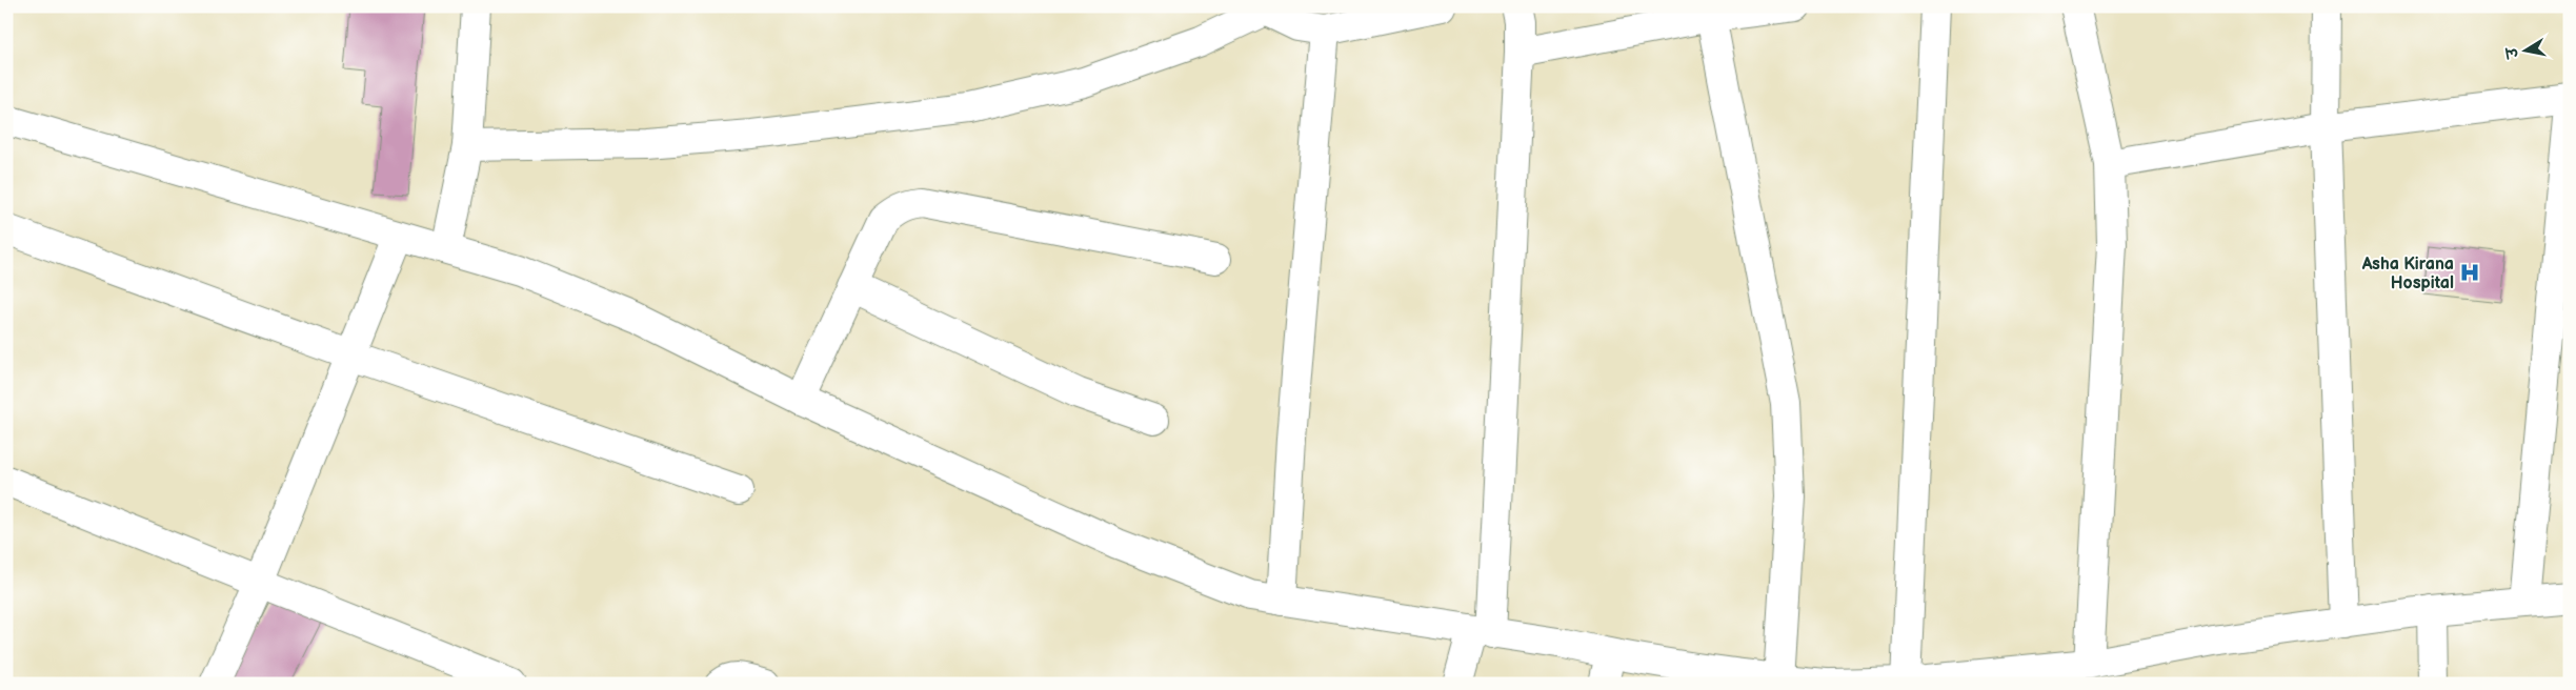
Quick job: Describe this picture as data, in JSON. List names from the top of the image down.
{
  "places": {
    "hospital": ["Asha Kirana Hospital"]
  },
  "north": "left"
}
